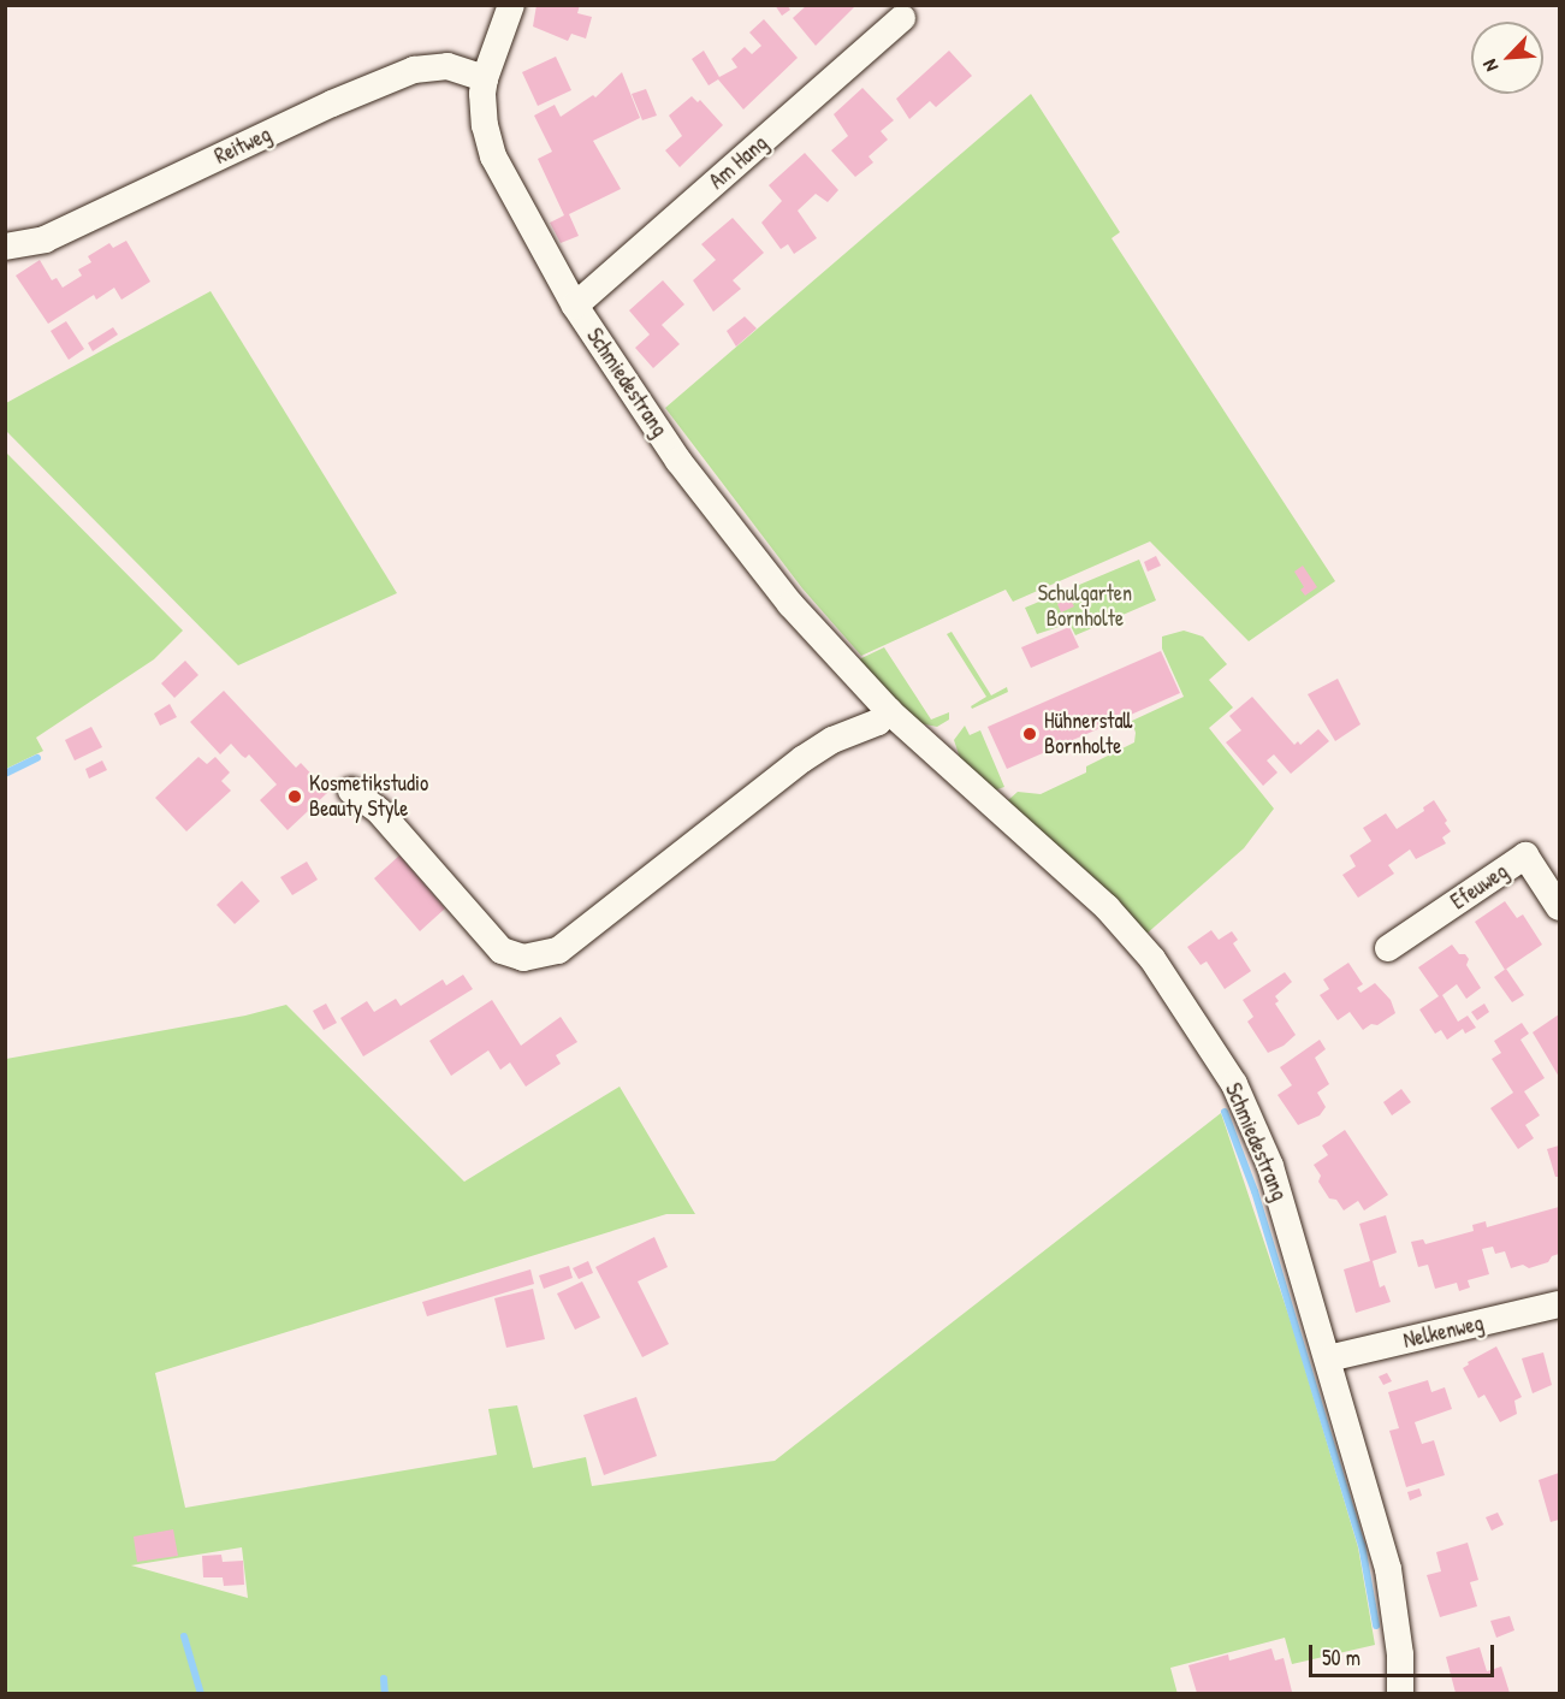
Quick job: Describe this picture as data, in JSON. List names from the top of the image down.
{
  "streets": {
    "street": [
      "Reitweg",
      "Am Hang",
      "Schmiedestrang",
      "Efeuweg",
      "Nelkenweg"
    ]
  },
  "crossings": [
    ["Reitweg", "Schmiedestrang"],
    ["Am Hang", "Schmiedestrang"],
    ["Schmiedestrang", "Nelkenweg"]
  ],
  "parks": ["Schulgarten Bornholte"],
  "places": ["Hühnerstall Bornholte", "Kosmetikstudio Beauty Style"],
  "scale_bar": "50 m",
  "north": "bottom left"
}
